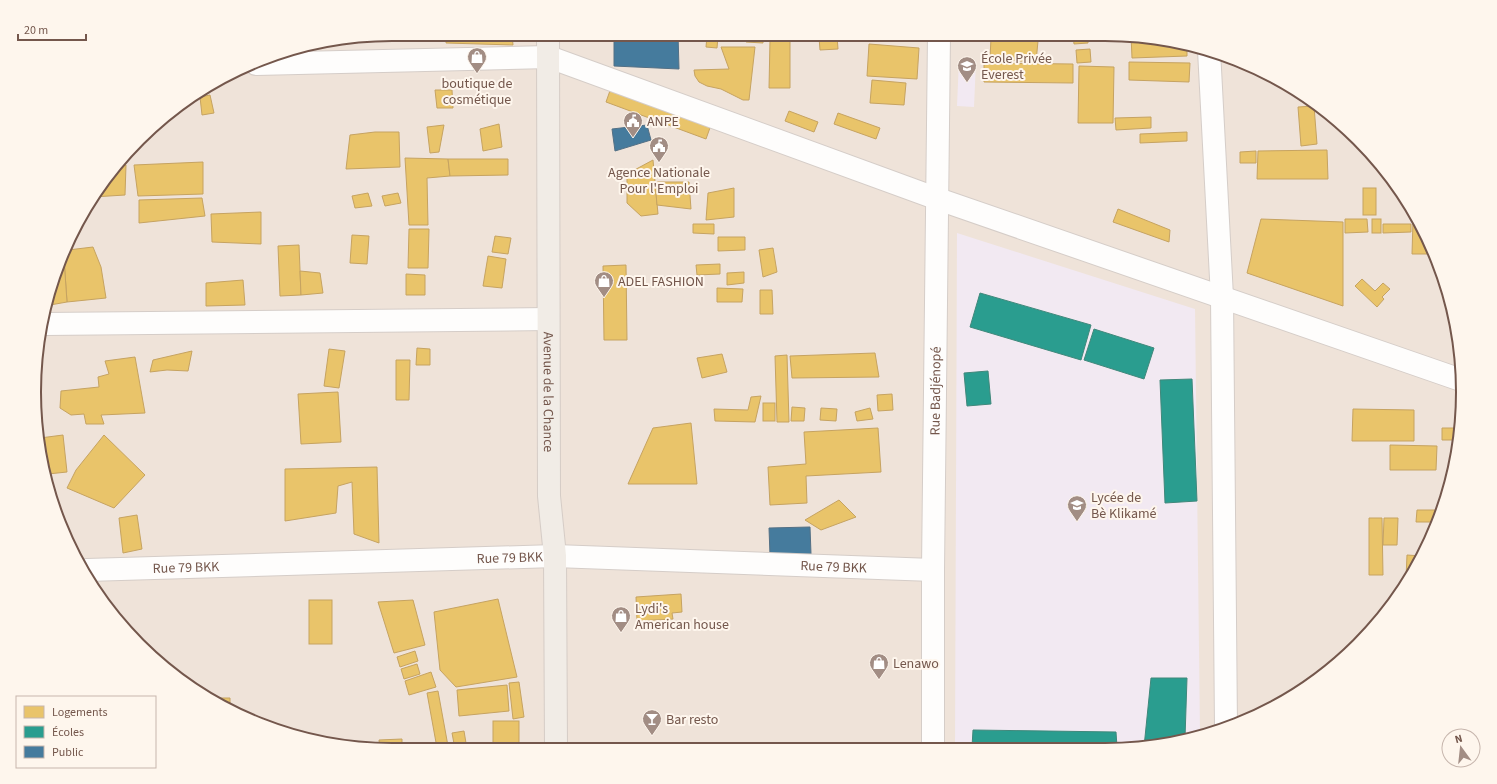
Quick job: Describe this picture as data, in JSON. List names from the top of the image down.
{
  "streets": {
    "main road": ["Avenue de la Chance"],
    "street": ["Rue Badjénopé", "Rue 79 BKK"]
  },
  "crossings": [
    ["Rue Badjénopé", "Rue 79 BKK"],
    ["Avenue de la Chance", "Rue 79 BKK"]
  ],
  "places": {
    "shop": [
      "boutique de cosmétique",
      "ADEL FASHION",
      "Lydi's American house",
      "Lenawo"
    ],
    "school or university": ["École Privée Everest", "Lycée de Bè Klikamé"],
    "public building": ["ANPE", "Agence Nationale Pour l'Emploi"],
    "bar": ["Bar resto"]
  },
  "legend": ["Logements", "Écoles", "Public"],
  "scale_bar": "20 m",
  "north": "top"
}
